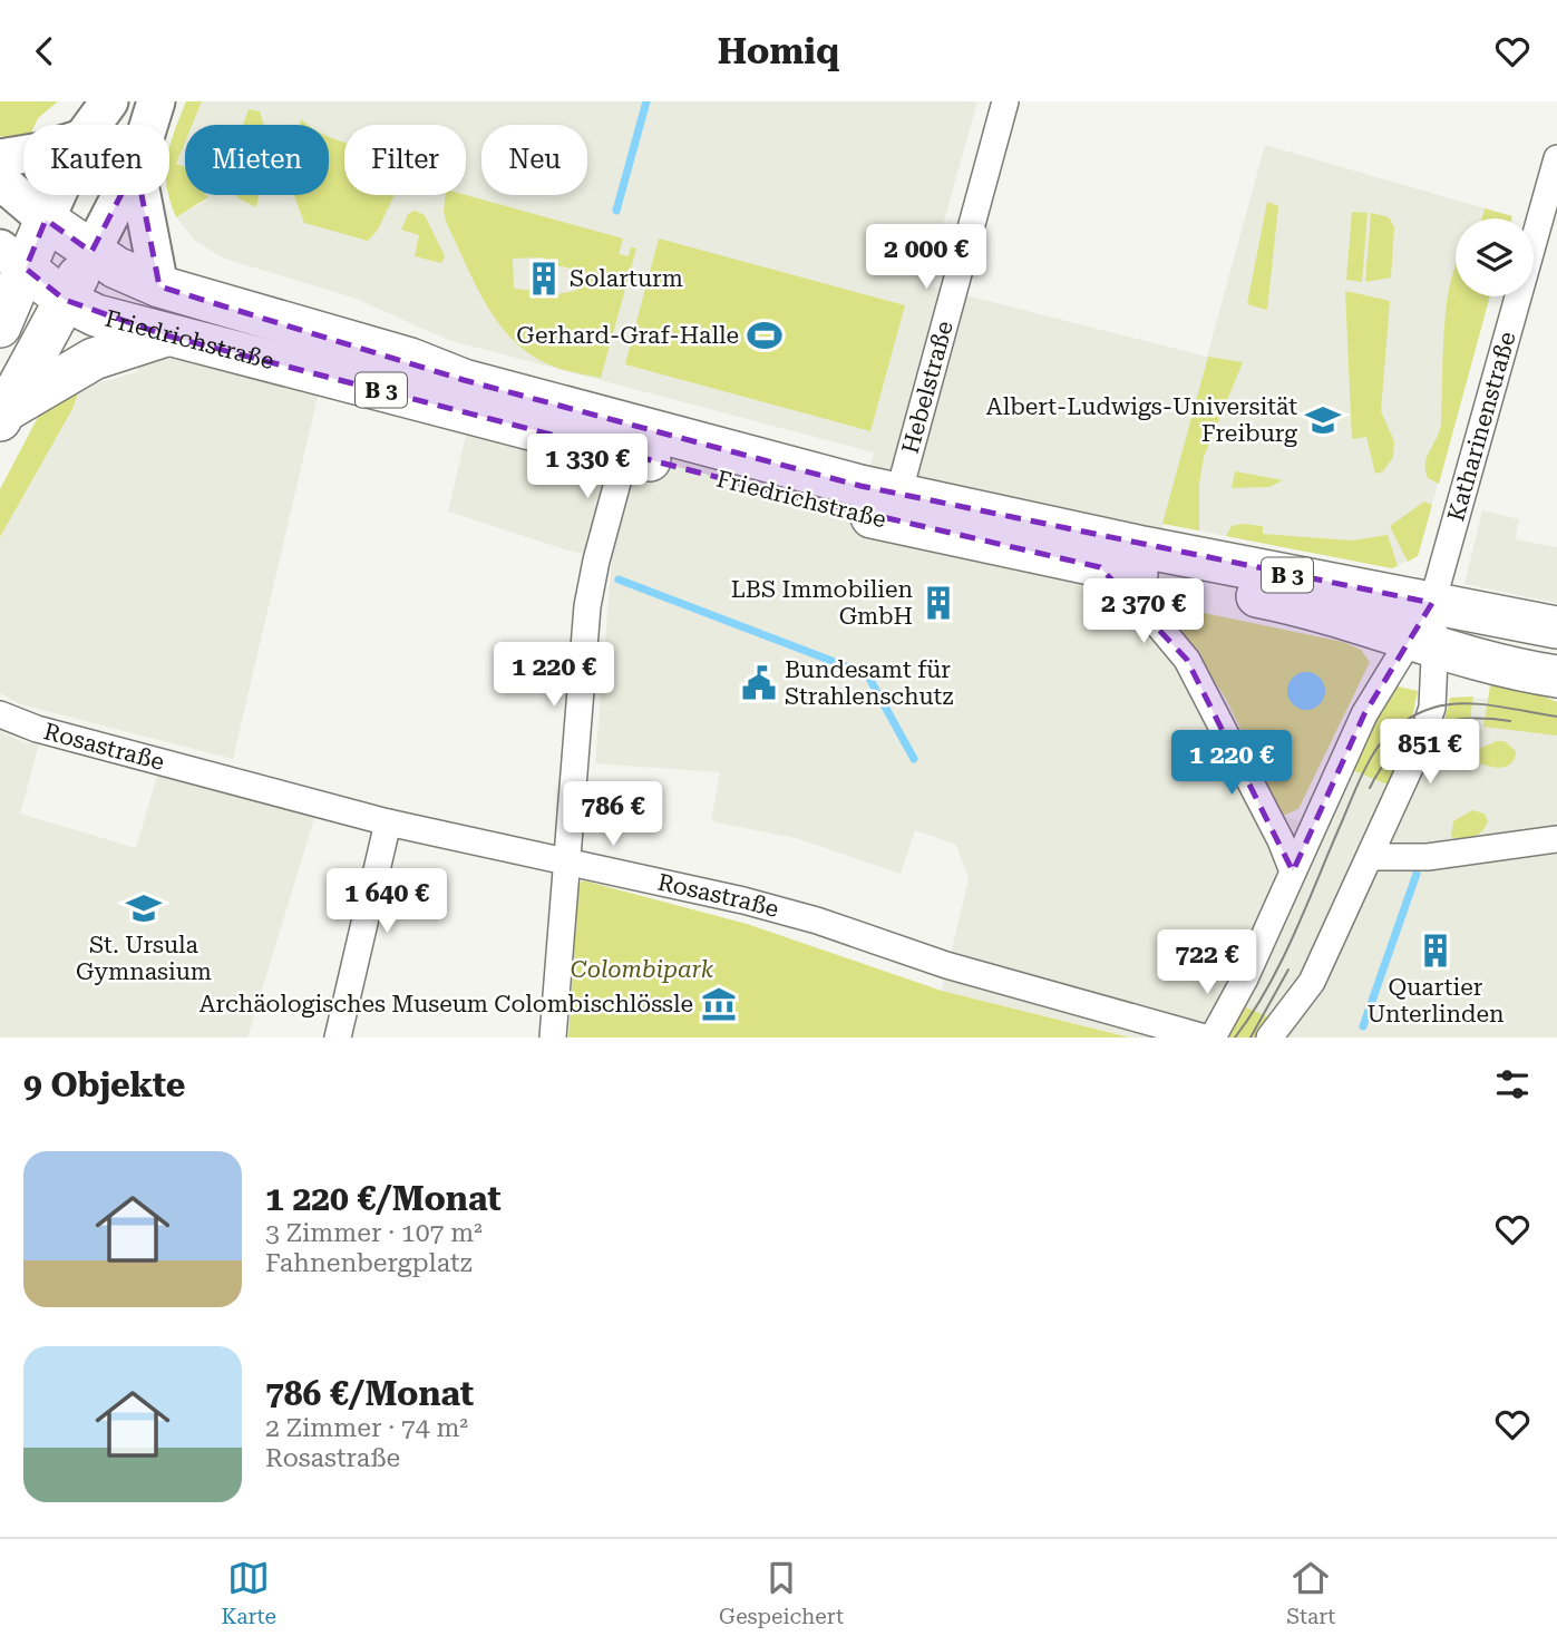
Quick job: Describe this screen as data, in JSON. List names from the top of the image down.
{
  "streets": {
    "main road": ["Friedrichstraße", "B 3"],
    "street": ["Hebelstraße", "Katharinenstraße", "Rosastraße"]
  },
  "crossings": [
    ["Friedrichstraße", "Hebelstraße"],
    ["Friedrichstraße", "B 3"],
    ["Friedrichstraße", "Katharinenstraße"],
    ["B 3", "Katharinenstraße"]
  ],
  "parks": ["Colombipark"],
  "places": {
    "building": ["Solarturm", "LBS Immobilien GmbH", "Quartier Unterlinden"],
    "sports": ["Gerhard-Graf-Halle"],
    "school or university": ["Albert-Ludwigs-Universität Freiburg", "St. Ursula Gymnasium"],
    "public building": ["Bundesamt für Strahlenschutz"],
    "museum": ["Archäologisches Museum Colombischlössle"]
  },
  "page": {
    "header": "Homiq",
    "chip": [
      "Kaufen",
      "Mieten",
      "Filter",
      "Neu"
    ],
    "price": [
      "2 000 €",
      "1 330 €",
      "2 370 €",
      "1 220 €",
      "851 €",
      "1 220 €",
      "786 €",
      "1 640 €",
      "722 €"
    ],
    "heading": "9 Objekte",
    "list": [
      {
        "name": "1 220 €/Monat",
        "note": "3 Zimmer · 107 m² · Fahnenbergplatz"
      },
      {
        "name": "786 €/Monat",
        "note": "2 Zimmer · 74 m² · Rosastraße"
      }
    ],
    "tabs": ["Karte", "Gespeichert", "Start"]
  }
}
